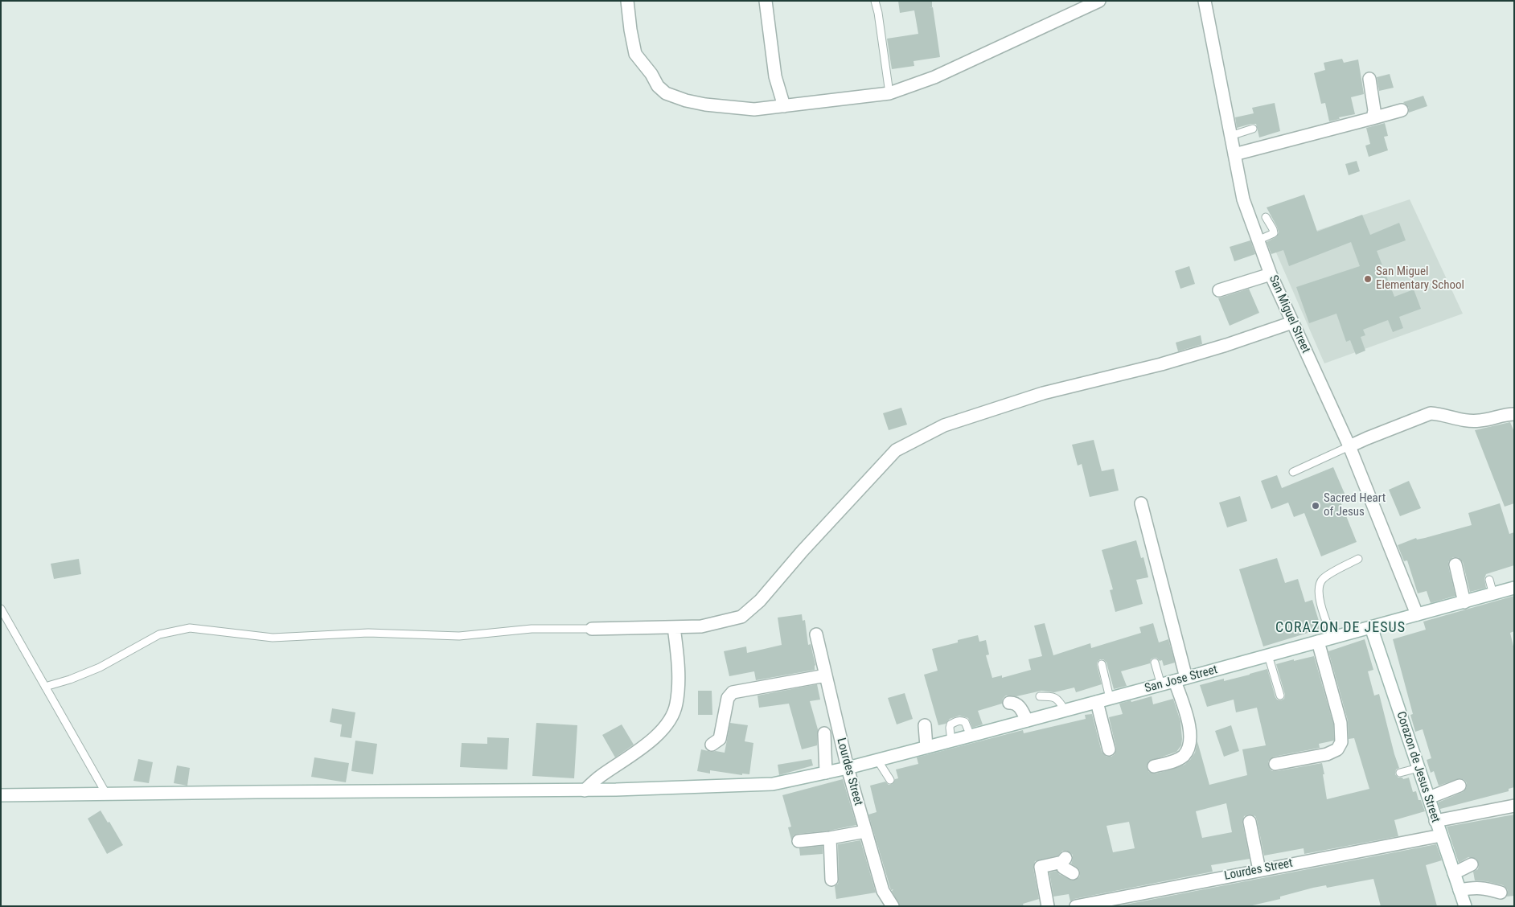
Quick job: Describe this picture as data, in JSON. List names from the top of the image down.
{
  "streets": {
    "street": [
      "San Miguel Street",
      "San Jose Street",
      "Corazon de Jesus Street",
      "Lourdes Street"
    ]
  },
  "crossings": [
    ["San Miguel Street", "San Jose Street"],
    ["San Jose Street", "Corazon de Jesus Street"],
    ["San Jose Street", "Lourdes Street"],
    ["Corazon de Jesus Street", "Lourdes Street"]
  ],
  "districts": ["CORAZON DE JESUS"],
  "places": ["San Miguel Elementary School", "Sacred Heart of Jesus"]
}
